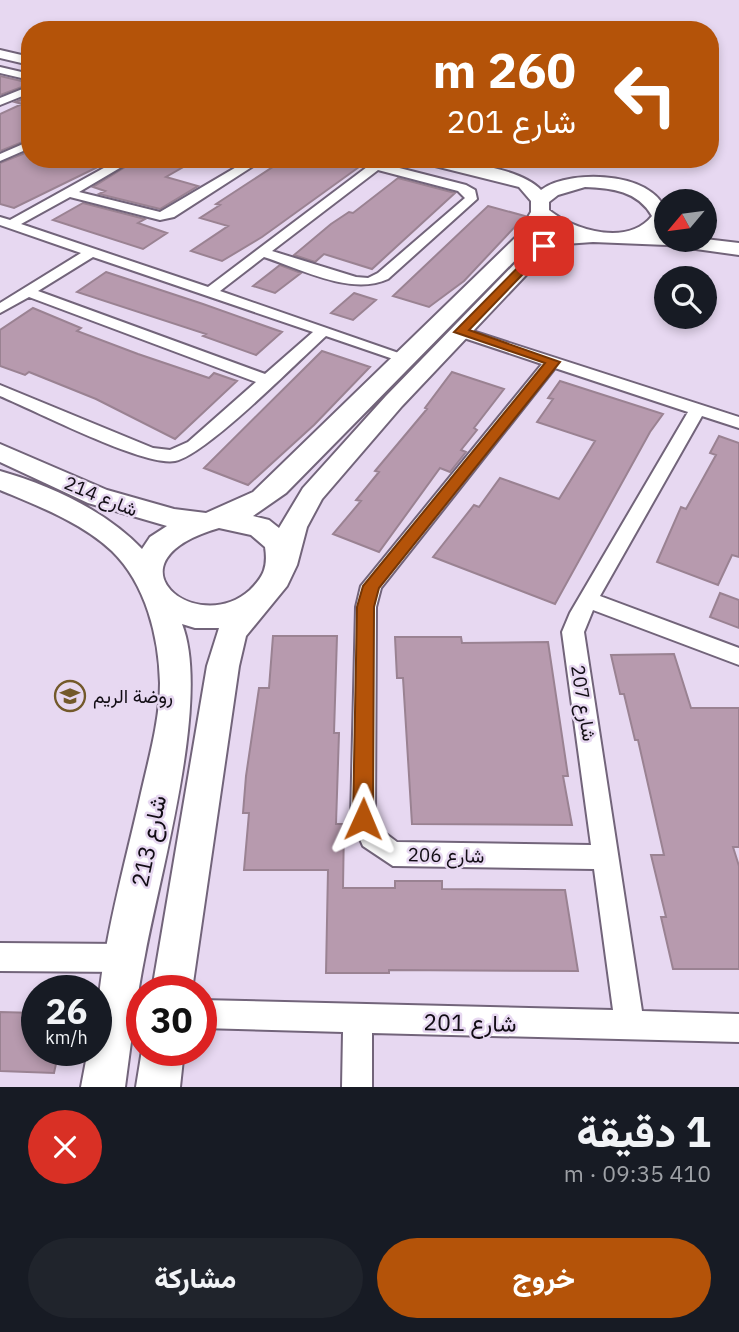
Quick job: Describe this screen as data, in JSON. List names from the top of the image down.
{
  "streets": {
    "street": [
      "شارع 214",
      "شارع 207",
      "شارع 213",
      "شارع 206",
      "شارع 201"
    ]
  },
  "crossings": [
    ["شارع 214", "شارع 213"],
    ["شارع 207", "شارع 206"],
    ["شارع 207", "شارع 201"]
  ],
  "places": {
    "school or university": ["روضة الريم"]
  },
  "north": "bottom left",
  "page": {
    "turn": ["260 m", "شارع 201"],
    "speed": "26 km/h",
    "limit": "30",
    "heading": ["1 دقيقة", "410 m · 09:35"],
    "buttons": ["خروج", "مشاركة"]
  }
}
